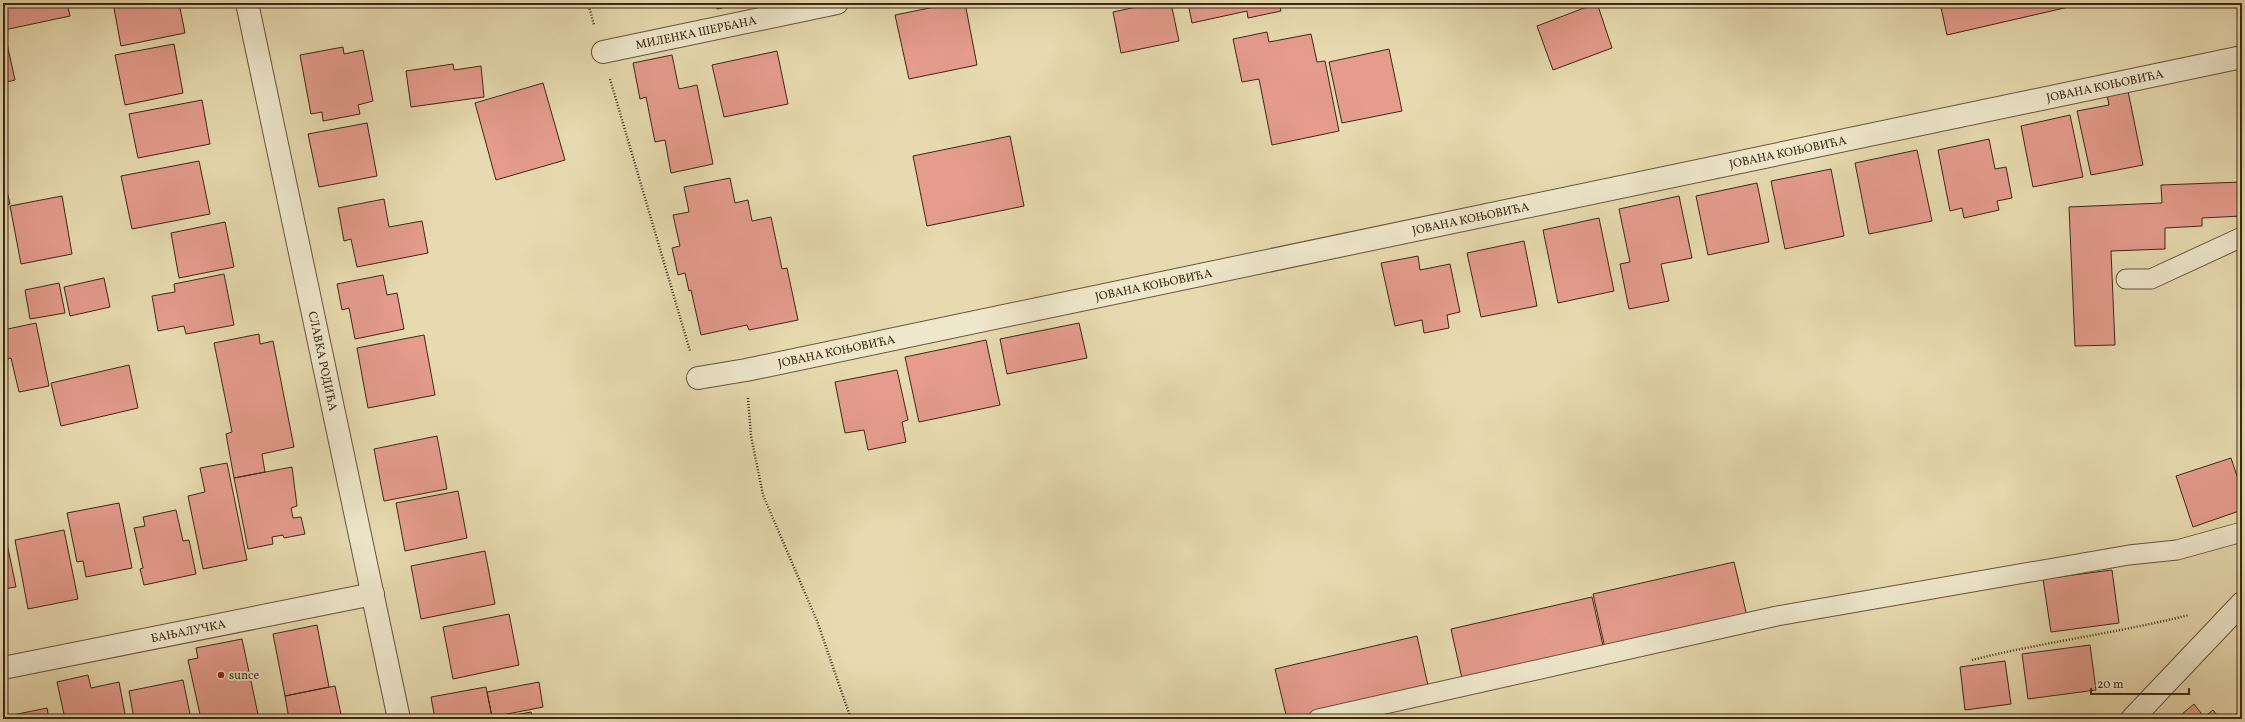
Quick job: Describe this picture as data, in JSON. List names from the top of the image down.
{
  "streets": {
    "street": [
      "МИЛЕНКА ШЕРБАНА",
      "ЈОВАНА КОЊОВИЋА",
      "СЛАВКА РОДИЋА",
      "БАЊАЛУЧКА"
    ]
  },
  "crossings": [
    ["СЛАВКА РОДИЋА", "БАЊАЛУЧКА"]
  ],
  "places": ["sunce"],
  "scale_bar": "20 m"
}
